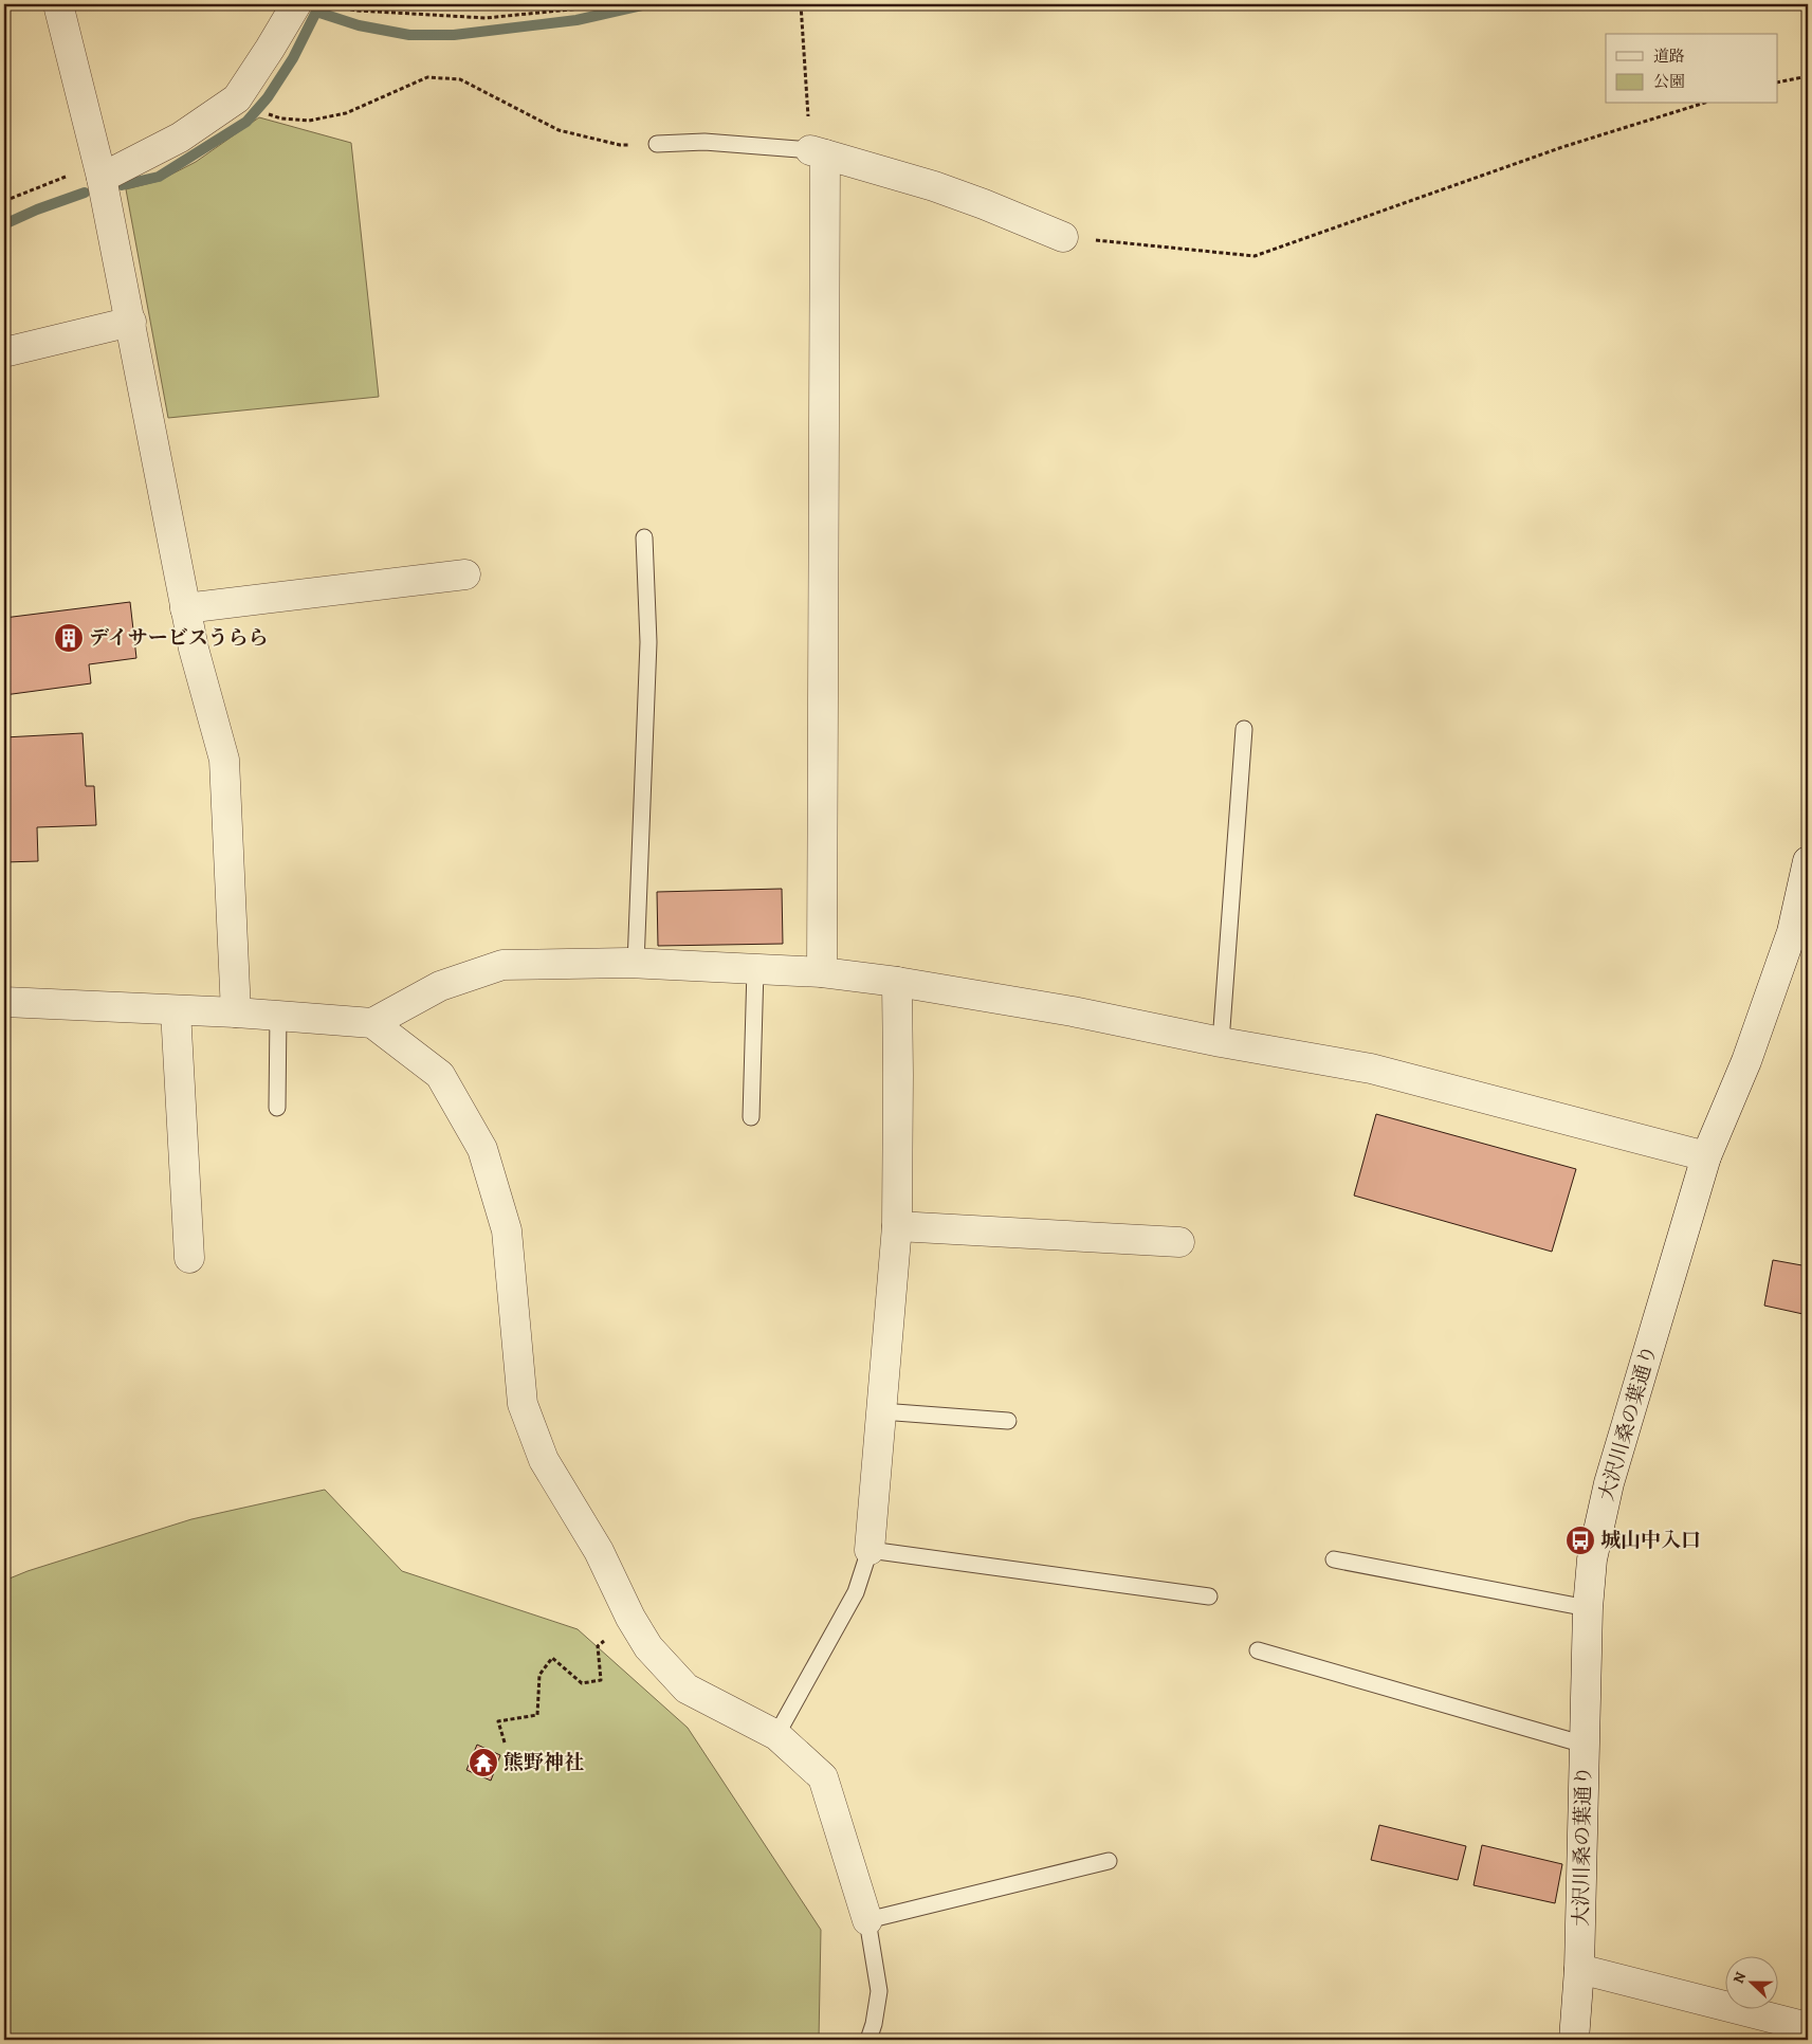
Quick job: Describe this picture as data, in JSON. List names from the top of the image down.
{
  "streets": {
    "street": ["大沢川桑の葉通り"]
  },
  "places": {
    "building": ["デイサービスうらら"],
    "bus stop": ["城山中入口"],
    "temple": ["熊野神社"]
  },
  "legend": ["道路", "公園"],
  "north": "left"
}
